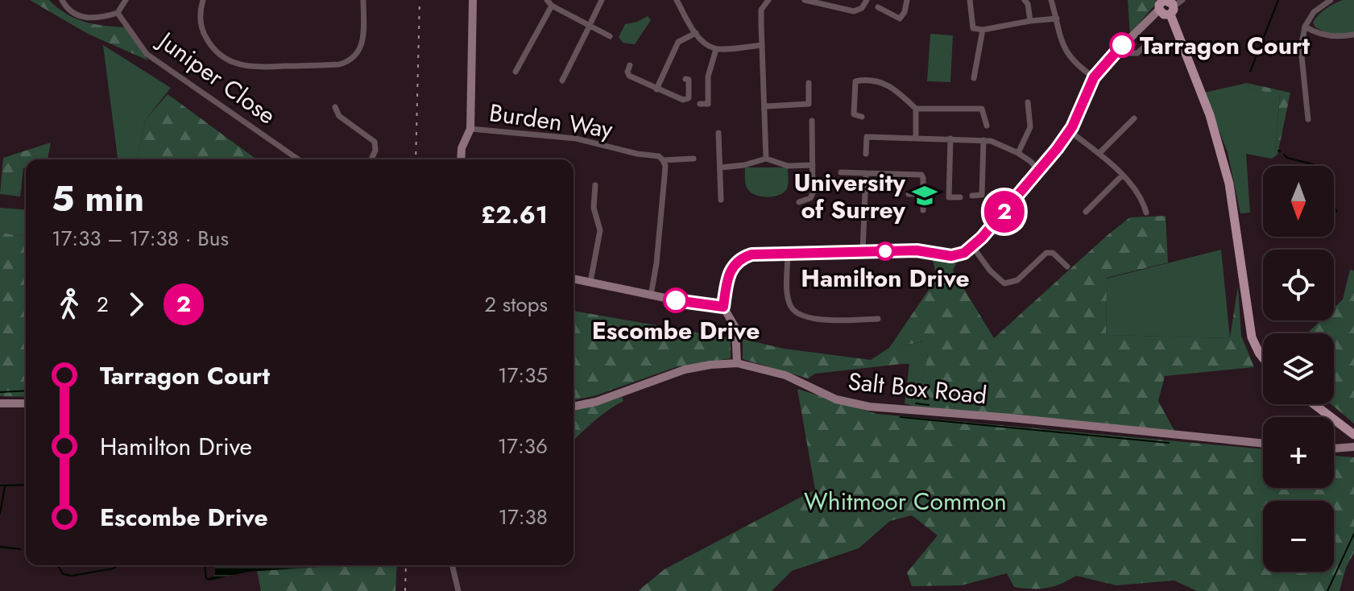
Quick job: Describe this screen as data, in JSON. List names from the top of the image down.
{
  "streets": {
    "street": ["Juniper Close", "Burden Way", "Salt Box Road"]
  },
  "parks": ["Whitmoor Common"],
  "places": {
    "other": ["Tarragon Court", "Hamilton Drive", "Escombe Drive"],
    "school or university": ["University of Surrey"]
  },
  "lines": ["bus line 2"],
  "north": "bottom",
  "page": {
    "on_map": "2",
    "heading": ["5 min", "17:33 – 17:38 · Bus", "£2.61"],
    "map_buttons": ["+", "−"],
    "legs": ["2", "2", "2 stops"],
    "list": [
      {
        "name": "Tarragon Court",
        "value": "17:35"
      },
      {
        "name": "Hamilton Drive",
        "value": "17:36"
      },
      {
        "name": "Escombe Drive",
        "value": "17:38"
      }
    ]
  }
}
